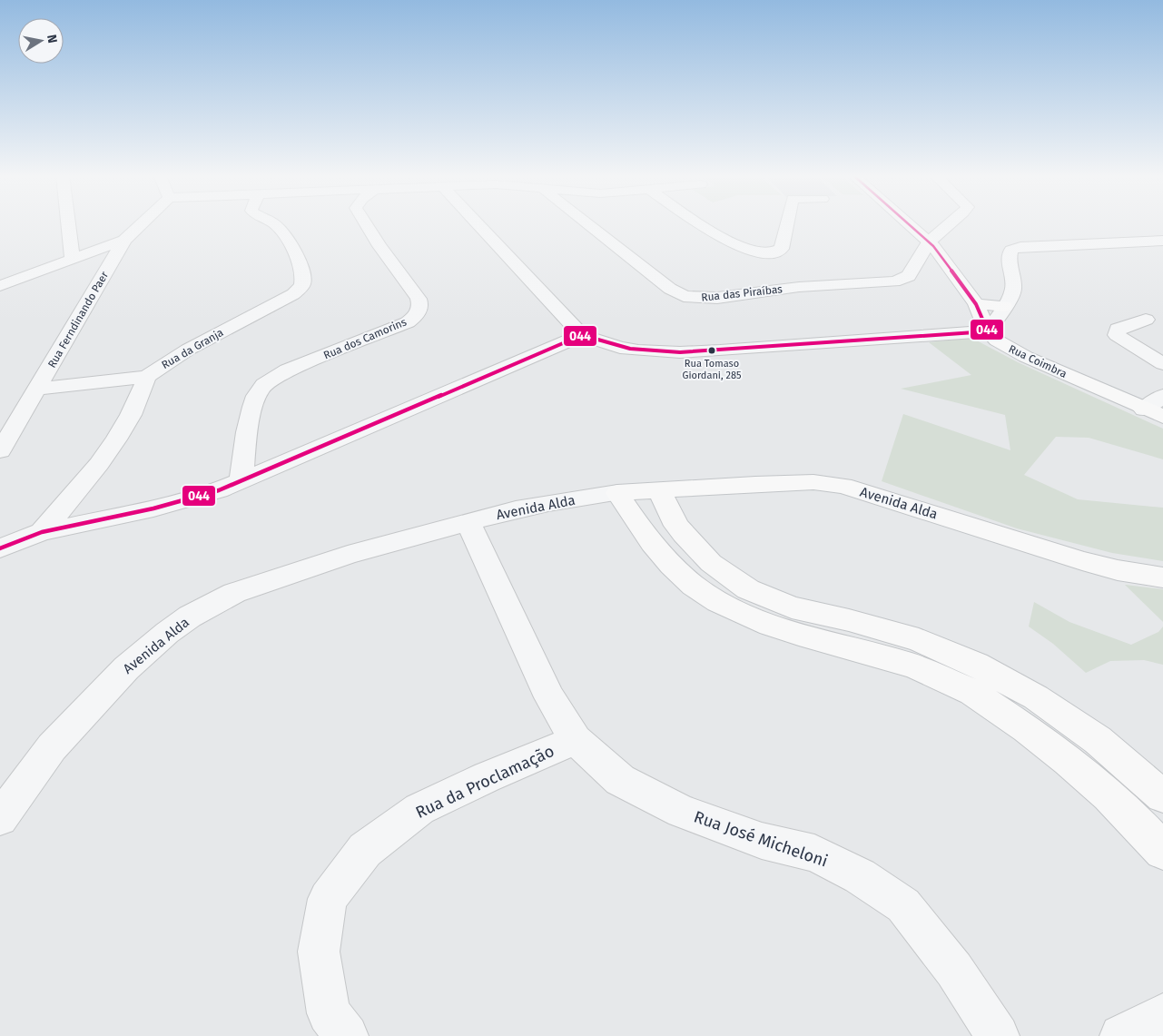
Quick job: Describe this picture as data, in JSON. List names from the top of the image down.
{
  "streets": {
    "main road": ["Rua Coimbra", "Avenida Alda"],
    "street": [
      "Rua das Piraíbas",
      "Rua Ferndinando Paer",
      "Rua dos Camorins",
      "Rua da Granja",
      "Rua da Proclamação",
      "Rua José Micheloni"
    ]
  },
  "crossings": [
    ["Avenida Alda", "Rua José Micheloni"],
    ["Rua da Proclamação", "Rua José Micheloni"]
  ],
  "places": ["Rua Tomaso Giordani, 285"],
  "lines": ["transit line 044"],
  "north": "right"
}
